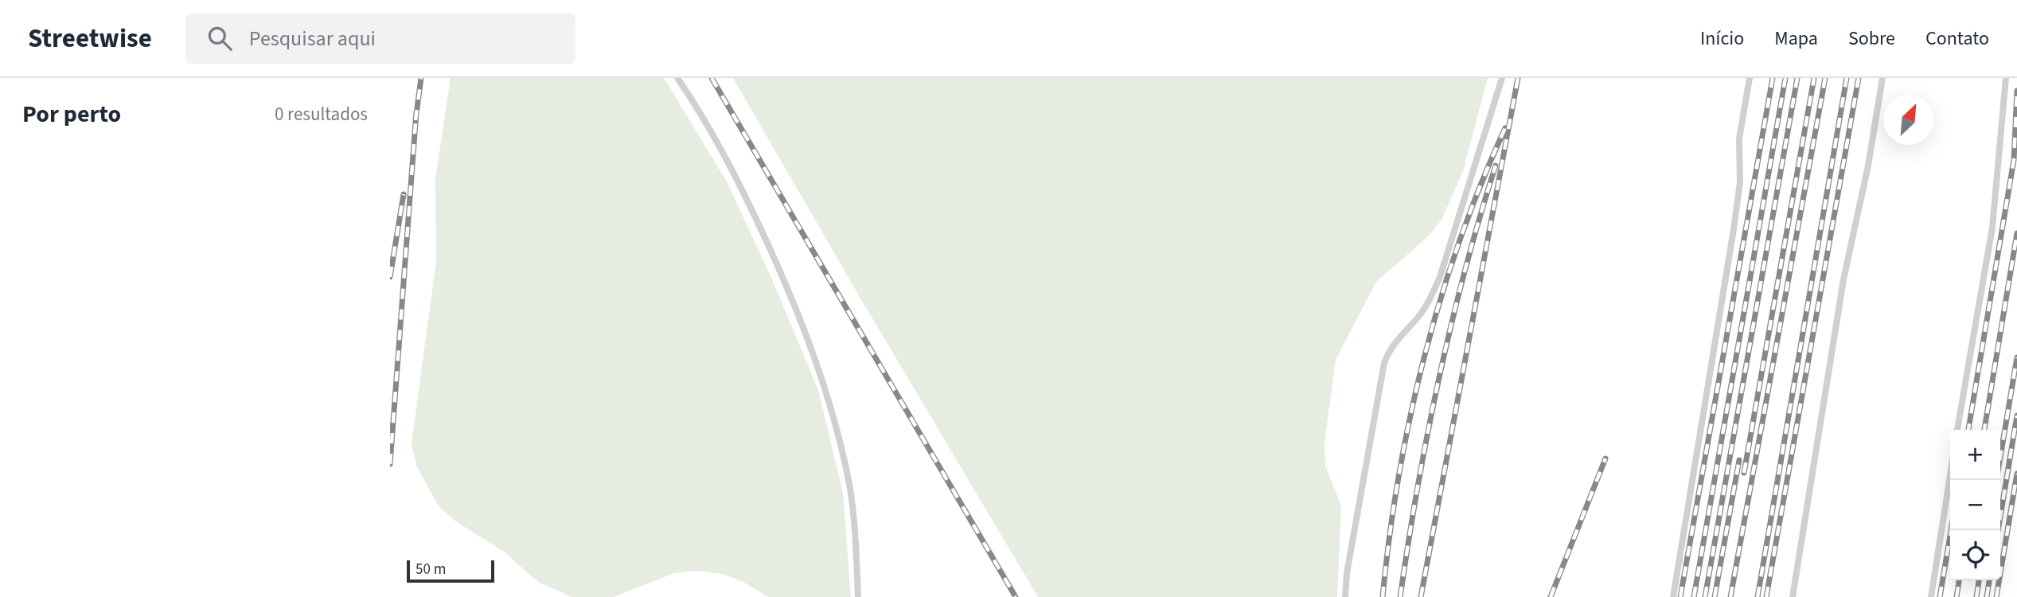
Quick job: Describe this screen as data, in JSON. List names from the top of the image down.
{
  "scale_bar": "50 m",
  "north": "top right",
  "page": {
    "header": "Streetwise",
    "search": "Pesquisar aqui",
    "nav": [
      "Início",
      "Mapa",
      "Sobre",
      "Contato"
    ],
    "heading": ["Por perto", "0 resultados"],
    "map_buttons": ["+", "−"],
    "scale": "50 m"
  }
}
